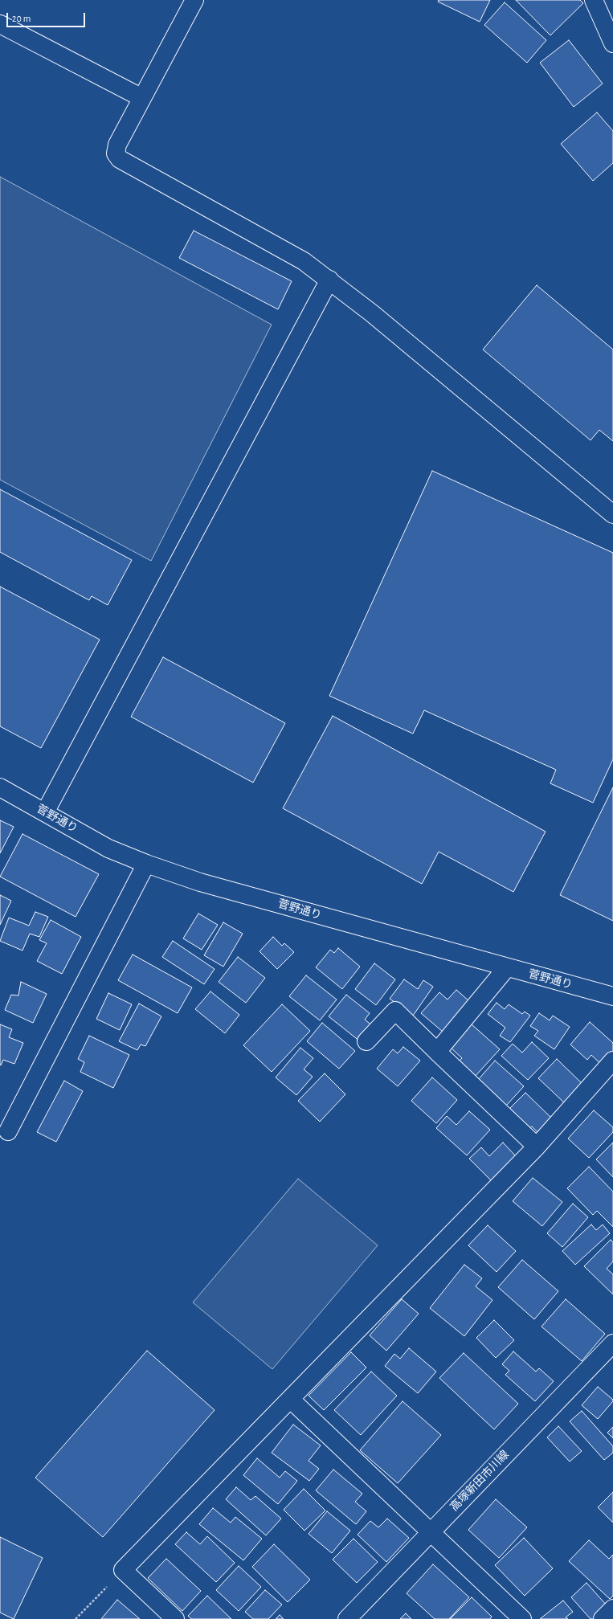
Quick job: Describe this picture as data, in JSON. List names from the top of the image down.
{
  "streets": {
    "street": ["菅野通り", "高塚新田市川線"]
  },
  "scale_bar": "20 m"
}
